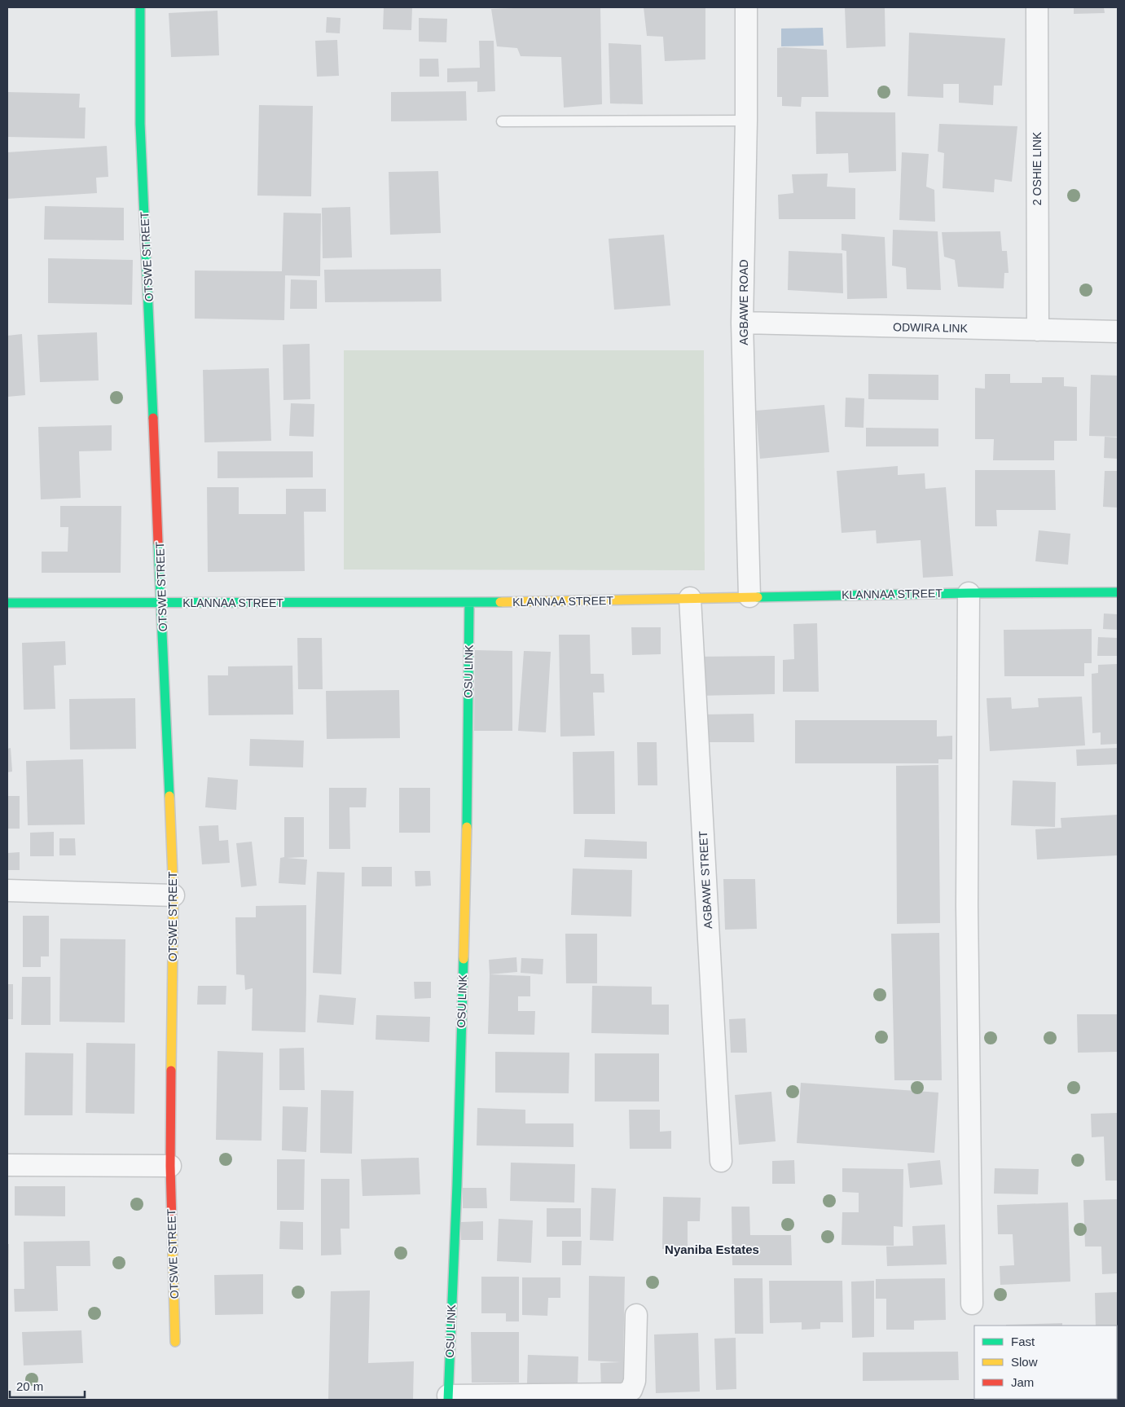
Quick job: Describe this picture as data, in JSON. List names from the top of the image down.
{
  "streets": {
    "street": [
      "2 OSHIE LINK",
      "OTSWE STREET",
      "AGBAWE ROAD",
      "ODWIRA LINK",
      "KLANNAA STREET",
      "OSU LINK",
      "AGBAWE STREET"
    ]
  },
  "crossings": [
    ["2 OSHIE LINK", "ODWIRA LINK"],
    ["OTSWE STREET", "KLANNAA STREET"],
    ["AGBAWE ROAD", "ODWIRA LINK"],
    ["AGBAWE ROAD", "KLANNAA STREET"],
    ["KLANNAA STREET", "OSU LINK"],
    ["KLANNAA STREET", "AGBAWE STREET"]
  ],
  "districts": ["Nyaniba Estates"],
  "legend": ["Fast", "Slow", "Jam"],
  "scale_bar": "20 m"
}
